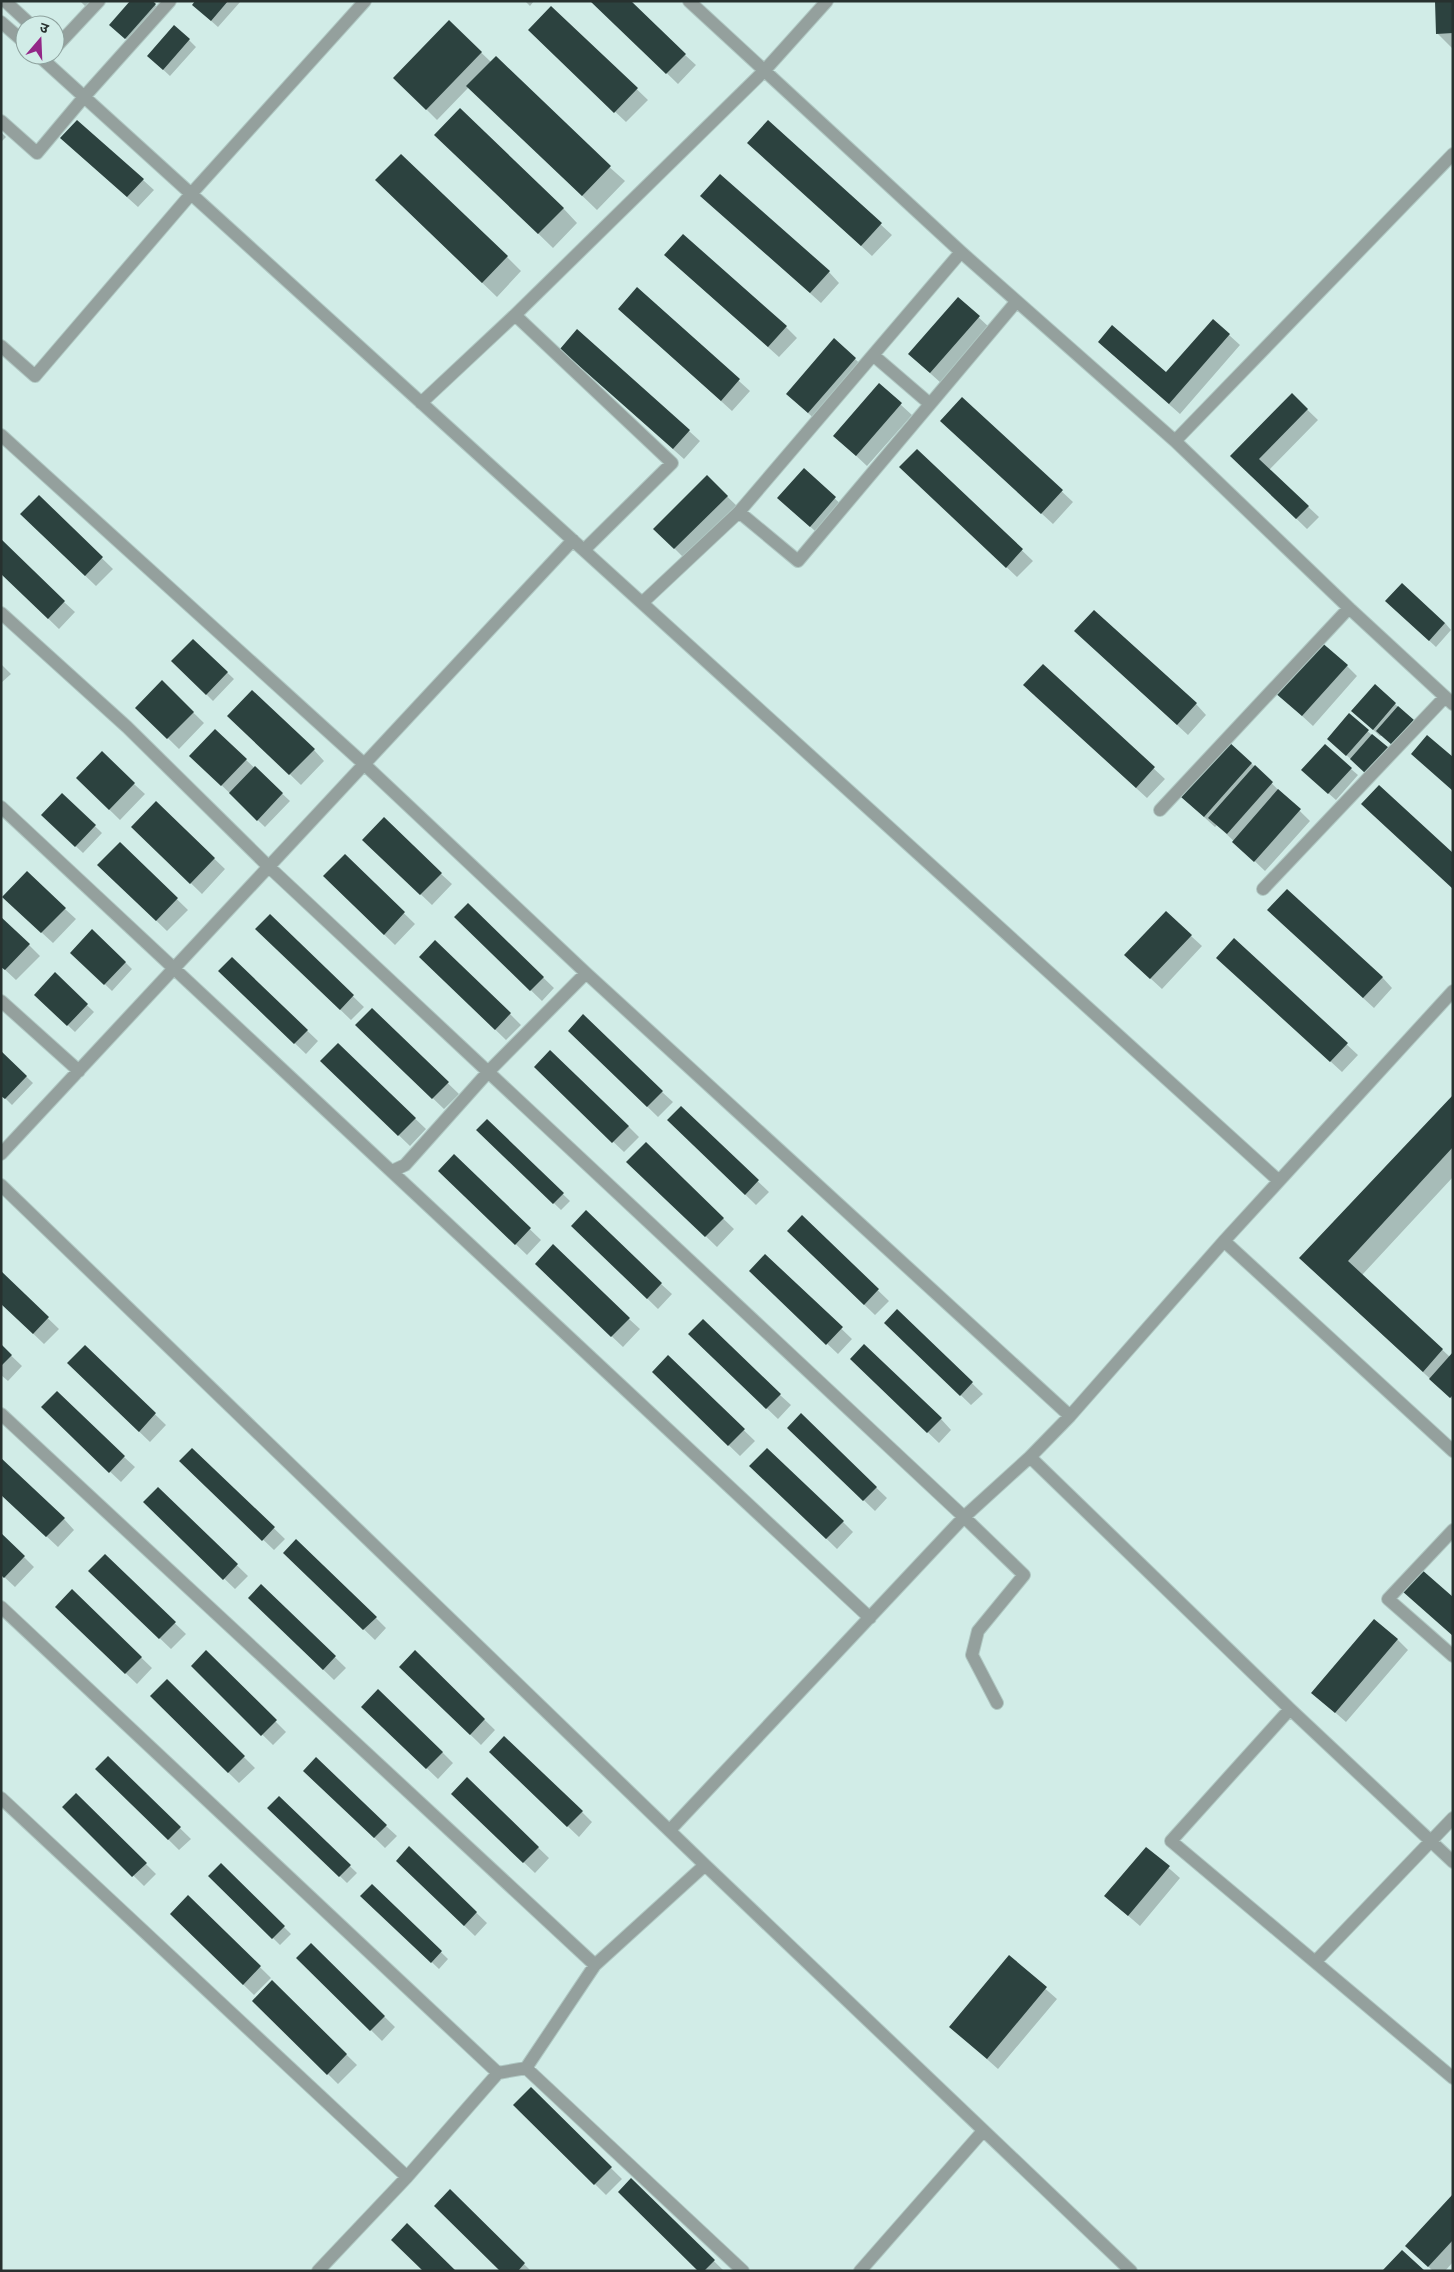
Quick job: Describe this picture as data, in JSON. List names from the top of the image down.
{
  "north": "top"
}
